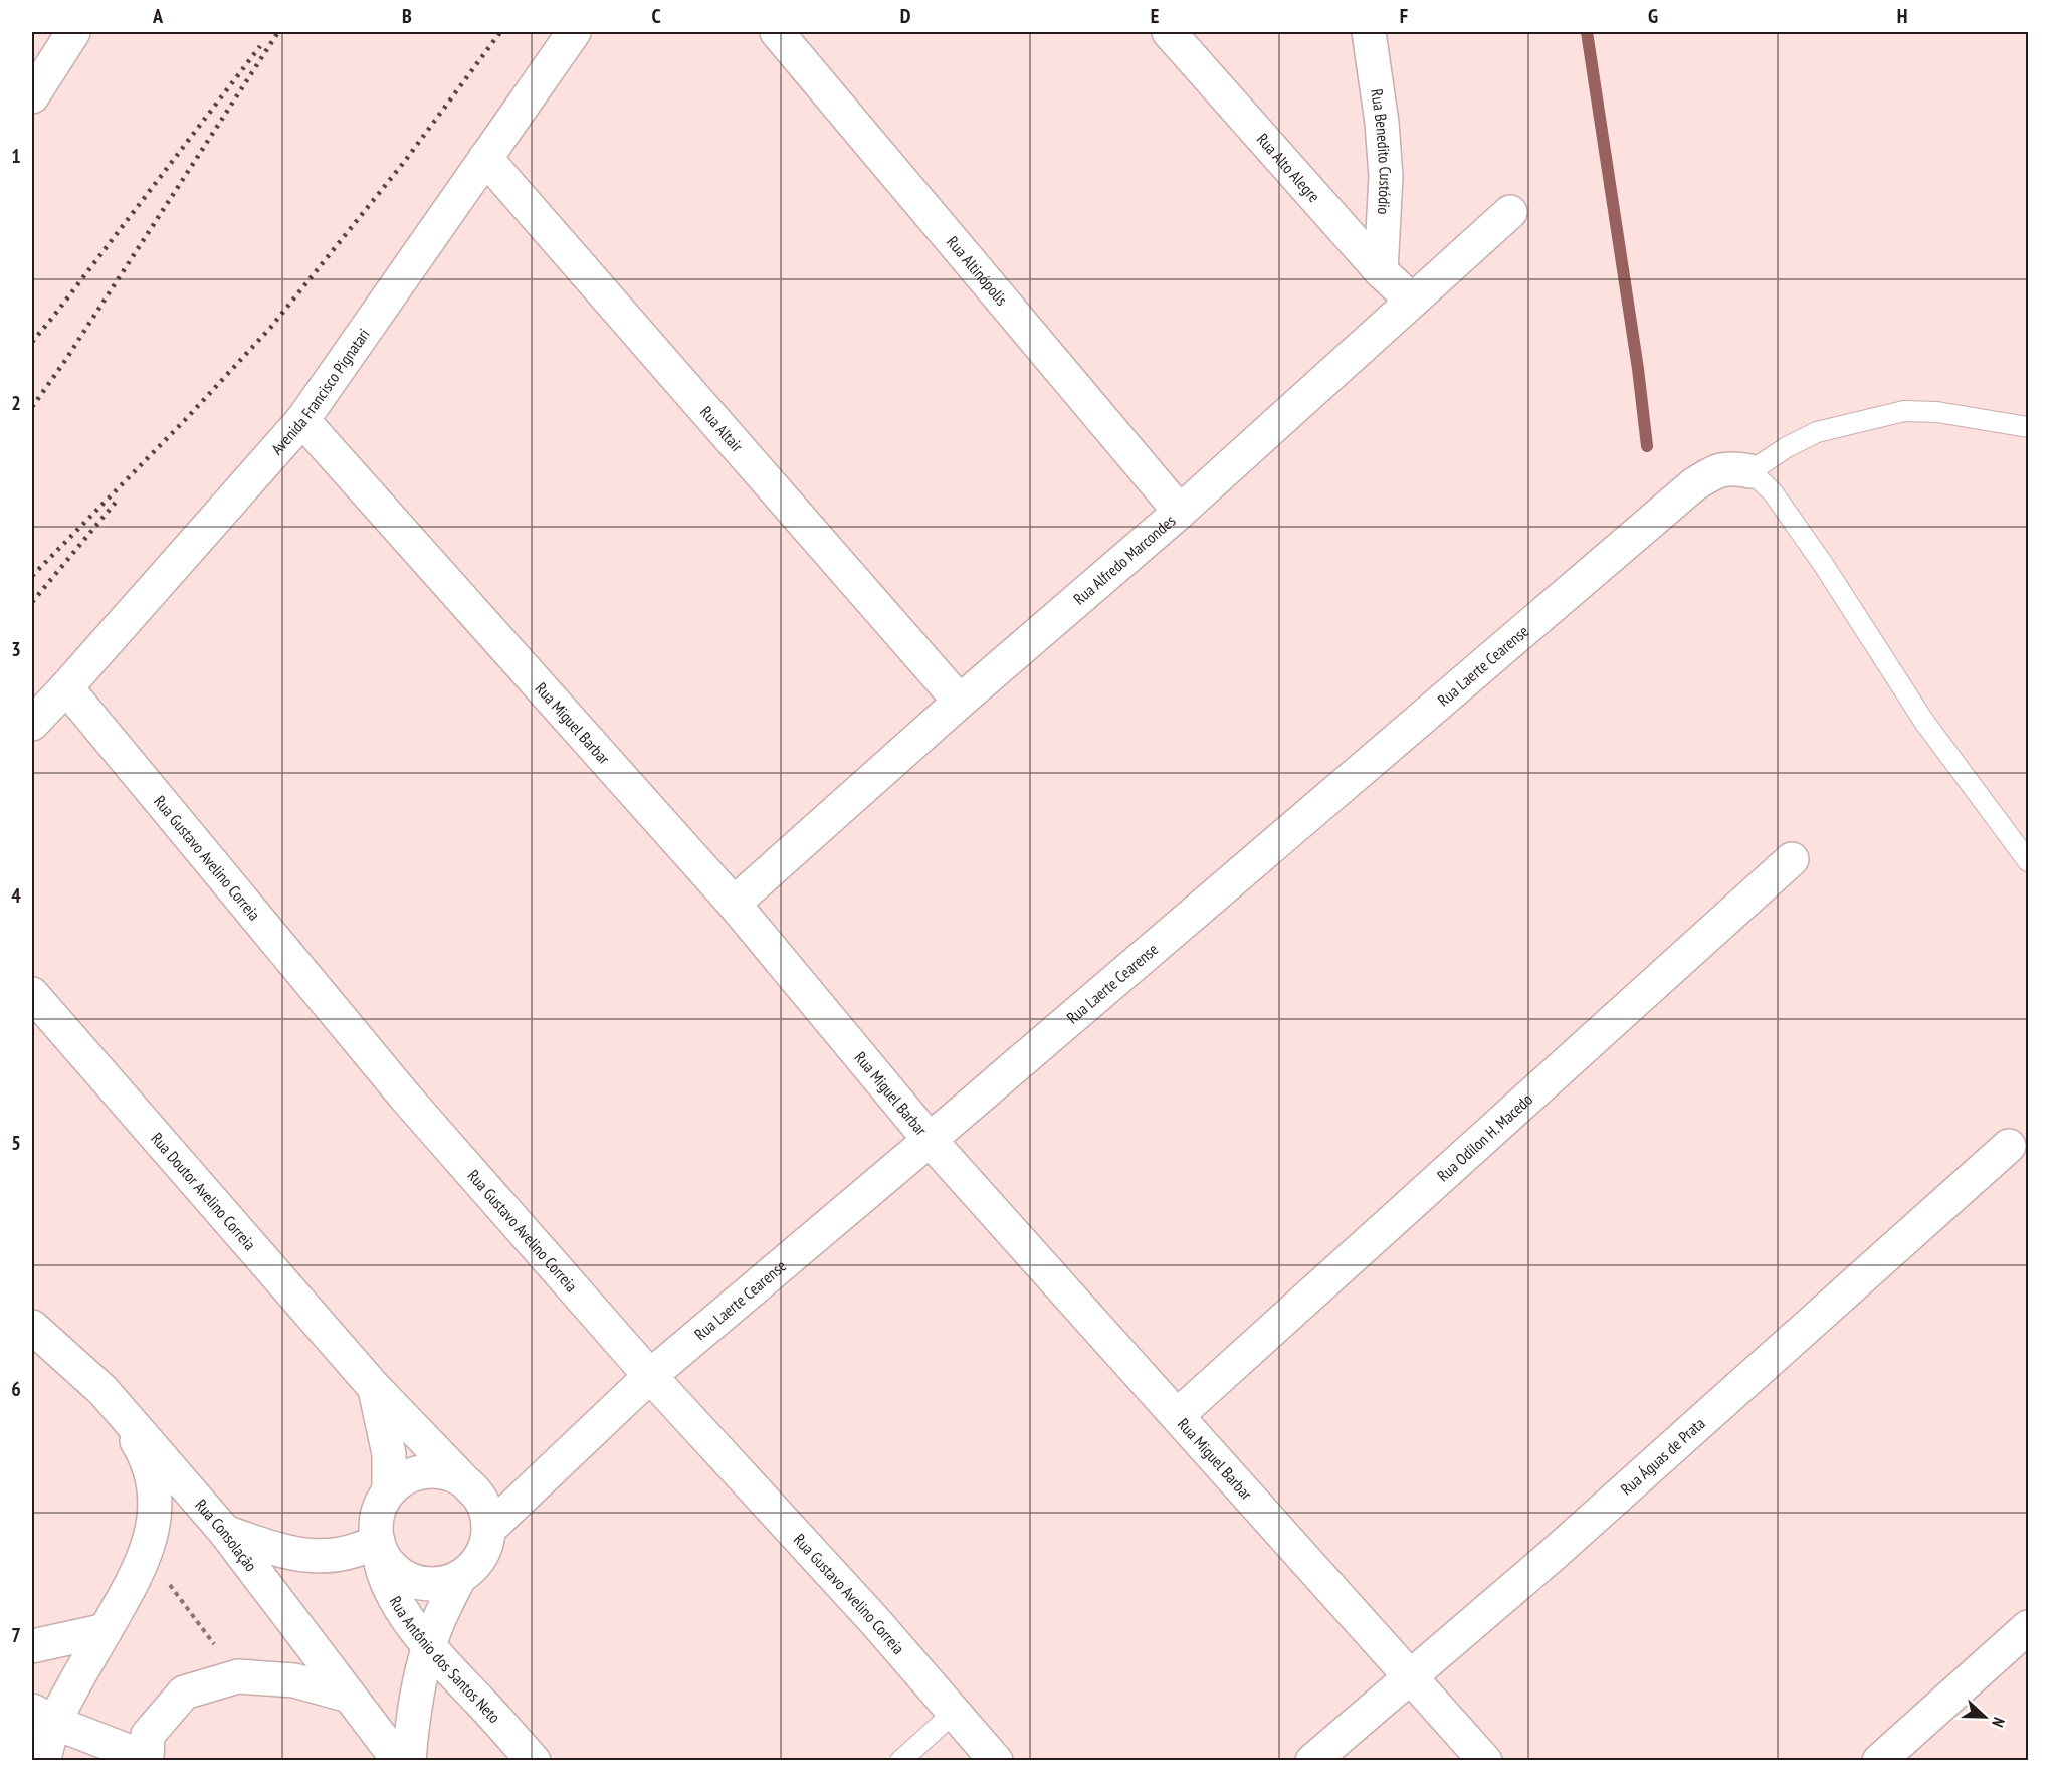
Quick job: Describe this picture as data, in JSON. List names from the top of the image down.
{
  "streets": {
    "street": [
      "Rua Benedito Custódio",
      "Rua Alto Alegre",
      "Rua Altinópolis",
      "Avenida Francisco Pignatari",
      "Rua Altair",
      "Rua Alfredo Marcondes",
      "Rua Laerte Cearense",
      "Rua Miguel Barbar",
      "Rua Gustavo Avelino Correia",
      "Rua Odilon H. Macedo",
      "Rua Doutor Avelino Correia",
      "Rua Águas de Prata",
      "Rua Consolação",
      "Rua Antônio dos Santos Neto"
    ]
  },
  "crossings": [
    ["Rua Benedito Custódio", "Rua Alto Alegre"],
    ["Rua Alto Alegre", "Rua Alfredo Marcondes"],
    ["Rua Altinópolis", "Rua Alfredo Marcondes"],
    ["Avenida Francisco Pignatari", "Rua Altair"],
    ["Avenida Francisco Pignatari", "Rua Miguel Barbar"],
    ["Avenida Francisco Pignatari", "Rua Gustavo Avelino Correia"],
    ["Rua Altair", "Rua Alfredo Marcondes"],
    ["Rua Alfredo Marcondes", "Rua Miguel Barbar"],
    ["Rua Laerte Cearense", "Rua Miguel Barbar"],
    ["Rua Laerte Cearense", "Rua Gustavo Avelino Correia"],
    ["Rua Laerte Cearense", "Rua Doutor Avelino Correia"],
    ["Rua Laerte Cearense", "Rua Antônio dos Santos Neto"],
    ["Rua Miguel Barbar", "Rua Odilon H. Macedo"],
    ["Rua Miguel Barbar", "Rua Águas de Prata"],
    ["Rua Doutor Avelino Correia", "Rua Antônio dos Santos Neto"]
  ],
  "north": "right",
  "grid": {
    "columns": [
      "A",
      "B",
      "C",
      "D",
      "E",
      "F",
      "G",
      "H"
    ],
    "rows": [
      "1",
      "2",
      "3",
      "4",
      "5",
      "6",
      "7"
    ]
  }
}
